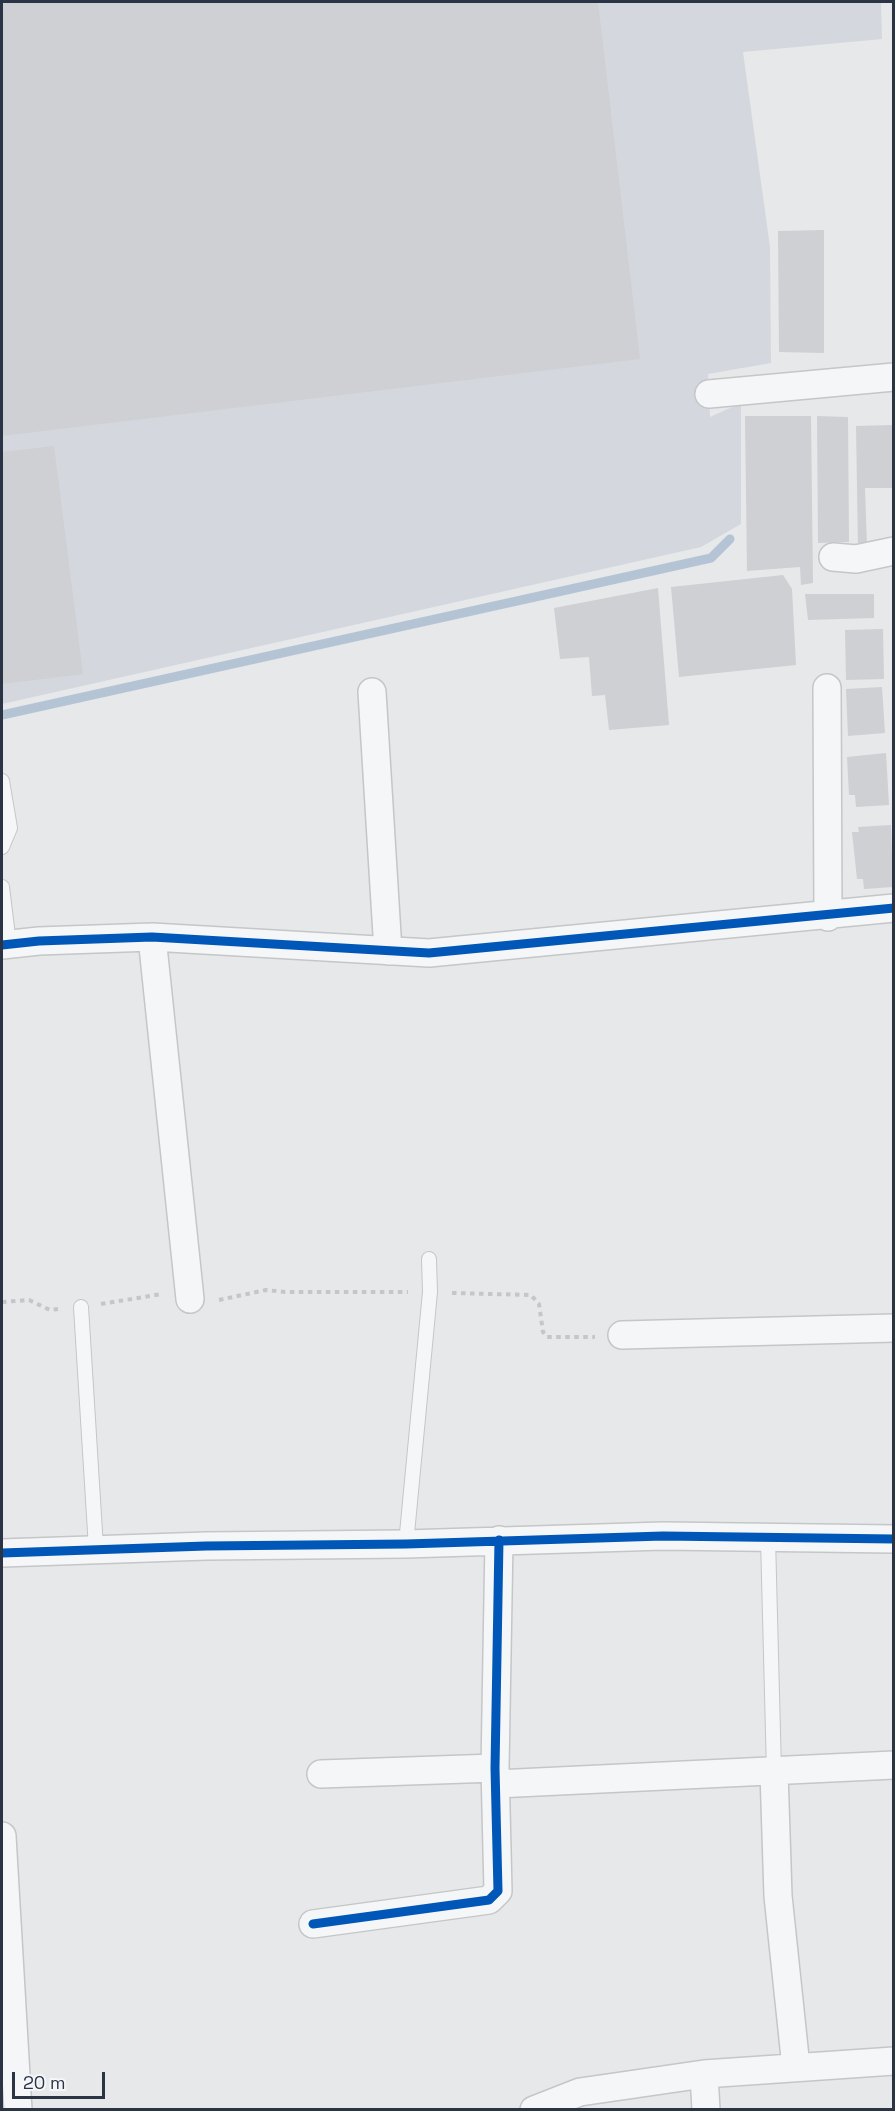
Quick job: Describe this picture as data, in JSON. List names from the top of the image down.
{
  "scale_bar": "20 m"
}
